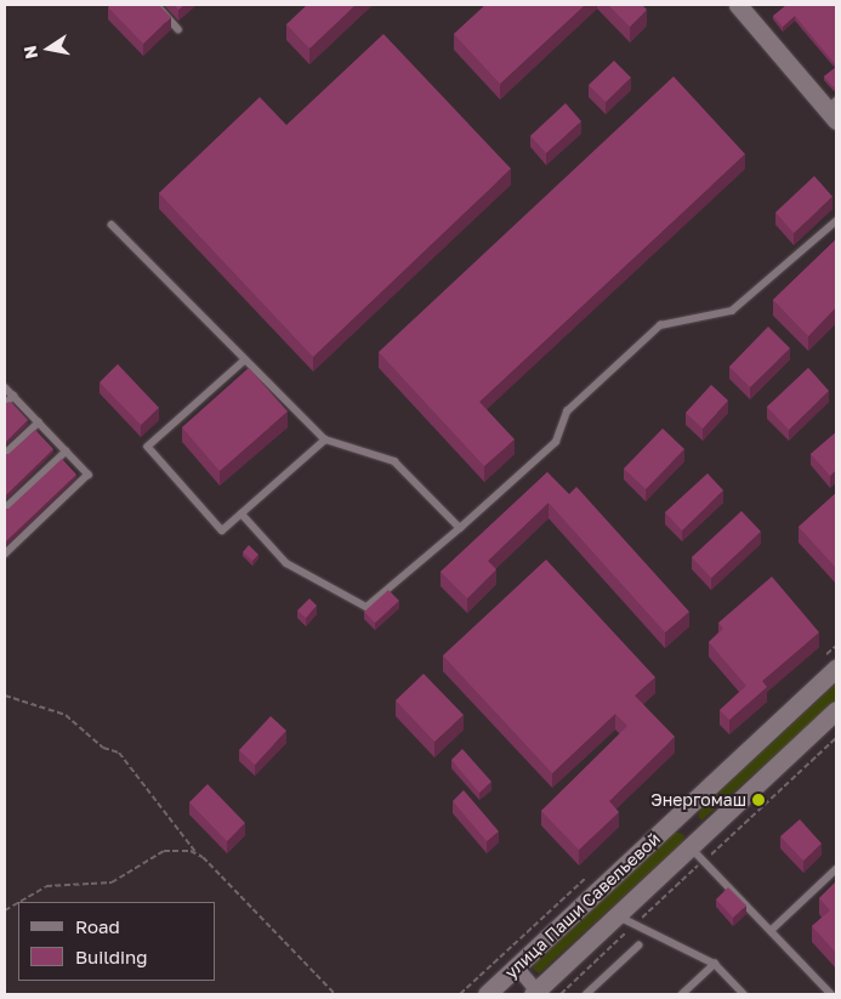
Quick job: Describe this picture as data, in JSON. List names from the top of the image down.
{
  "streets": {
    "street": ["улица Паши Савельевой"]
  },
  "places": ["Энергомаш"],
  "legend": ["Road", "Building"],
  "north": "left"
}
